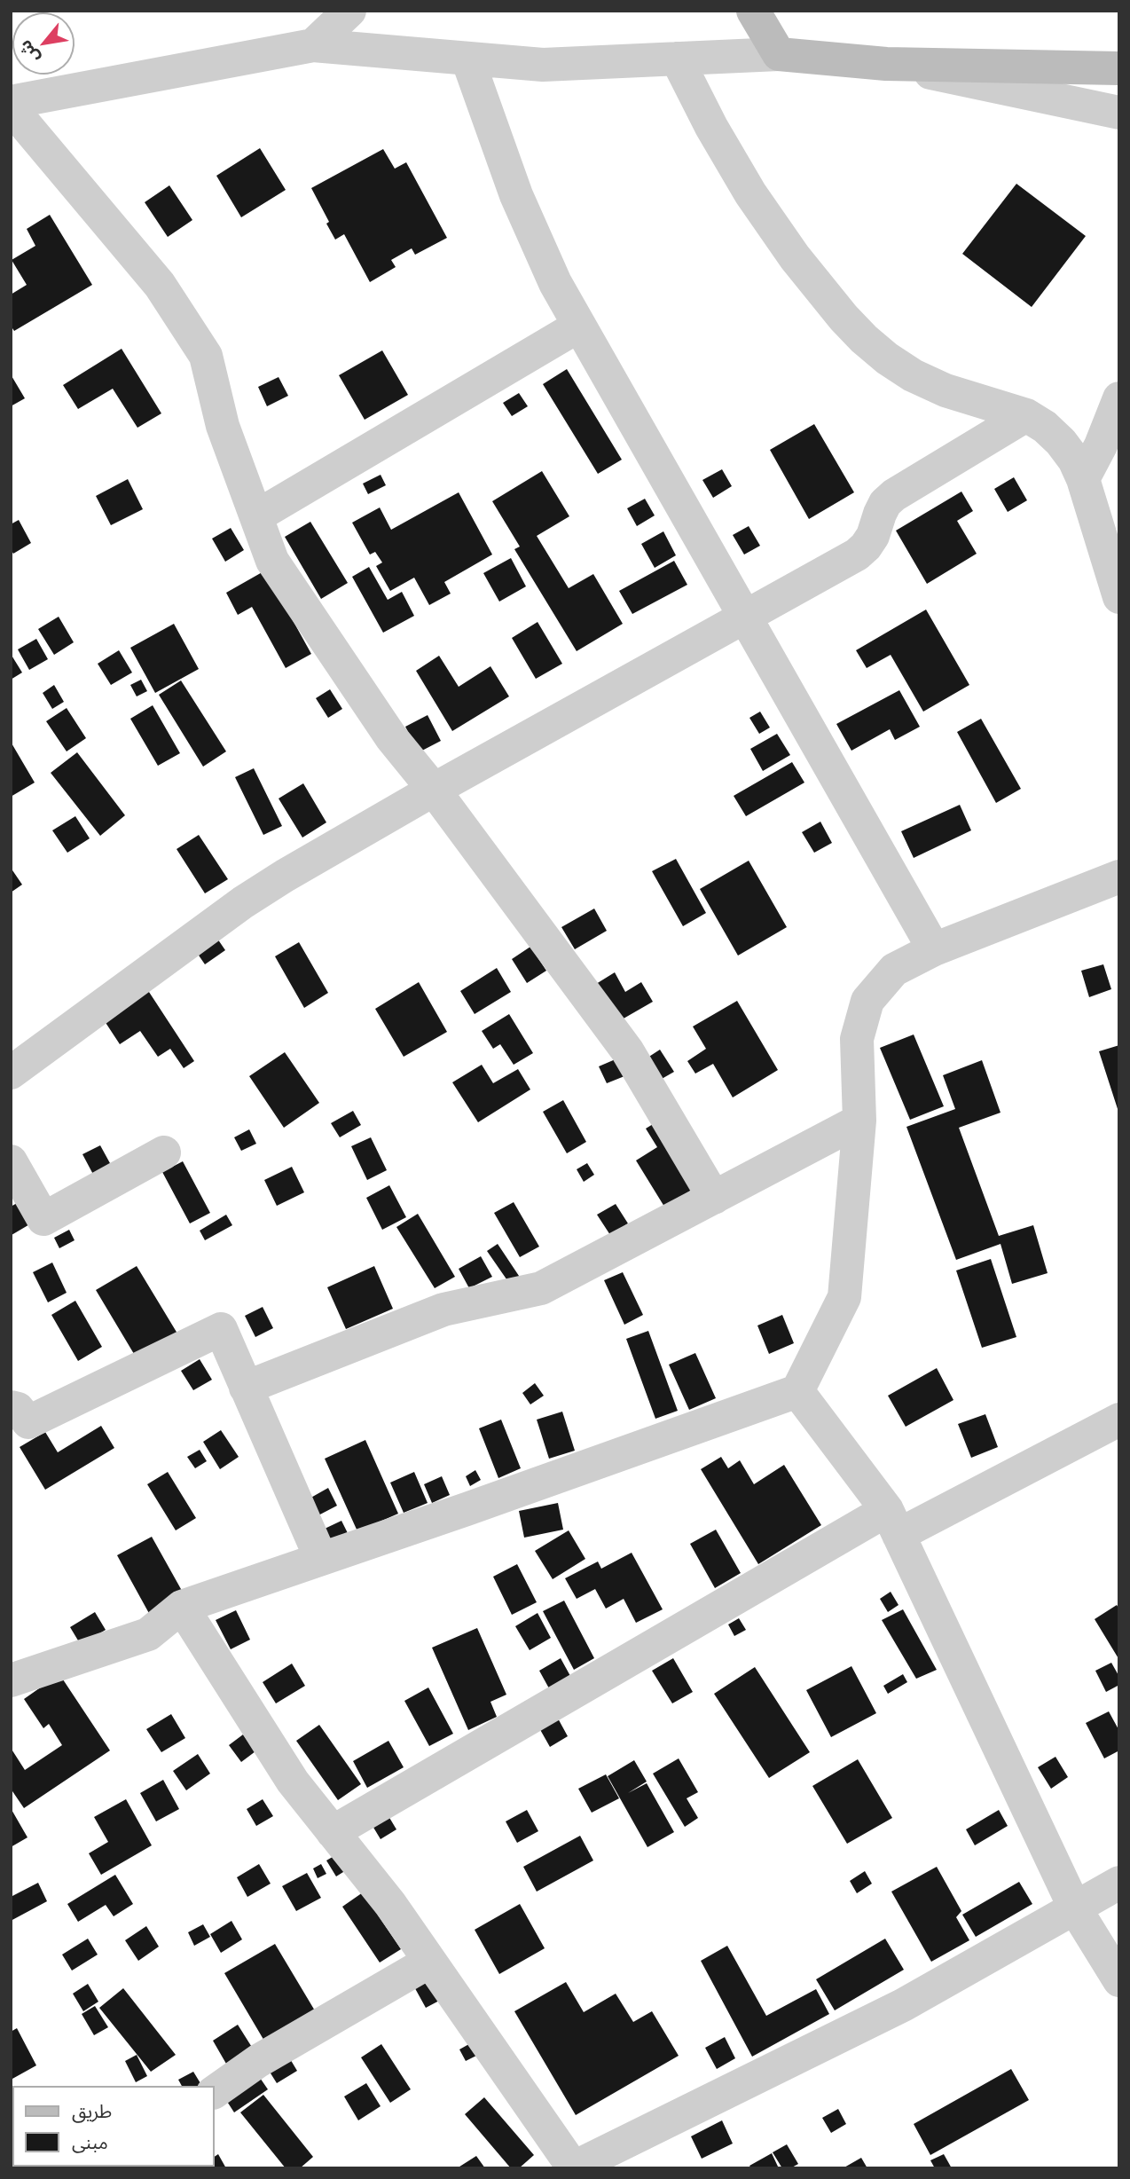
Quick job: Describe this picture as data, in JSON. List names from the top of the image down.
{
  "legend": ["طريق", "مبنى"],
  "north": "bottom left"
}
